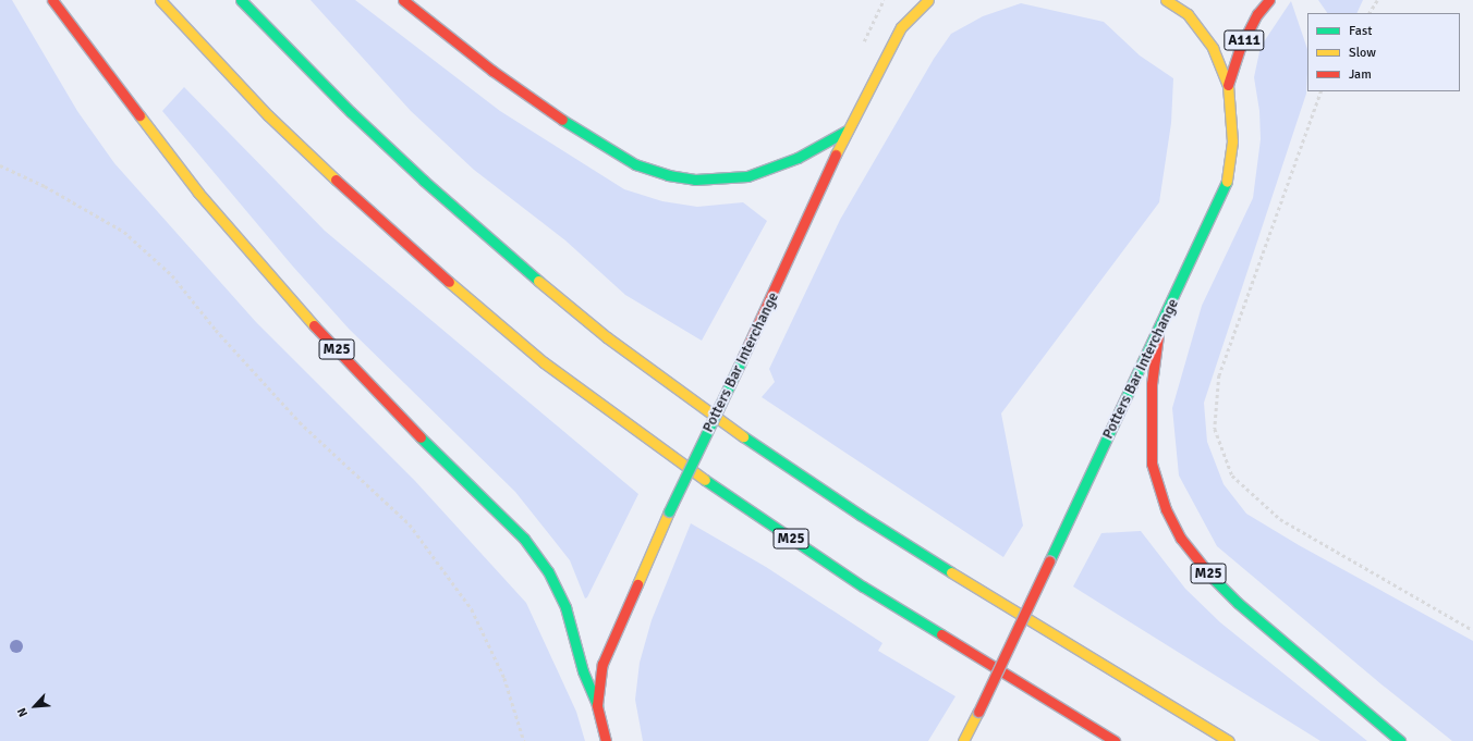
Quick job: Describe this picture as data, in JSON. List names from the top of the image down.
{
  "streets": {
    "main road": ["A111", "M25", "Potters Bar Interchange"]
  },
  "crossings": [
    ["A111", "Potters Bar Interchange"],
    ["M25", "Potters Bar Interchange"]
  ],
  "legend": ["Fast", "Slow", "Jam"],
  "north": "bottom left"
}
